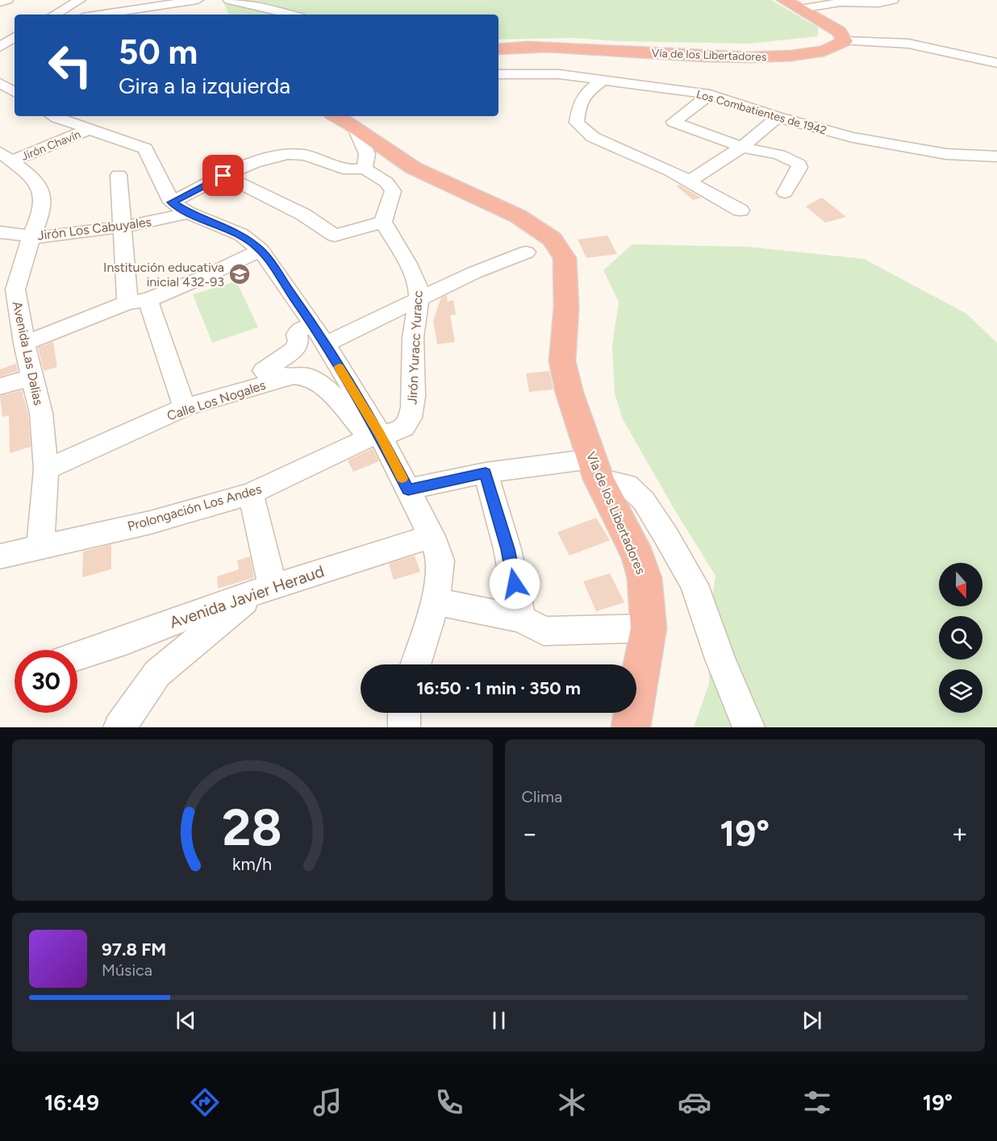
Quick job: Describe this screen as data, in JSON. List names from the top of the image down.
{
  "streets": {
    "highway": ["Vía de los Libertadores"],
    "street": [
      "Los Combatientes de 1942",
      "Jirón Chavín",
      "Jirón Los Cabuyales",
      "Jirón Yuracc Yuracc",
      "Avenida Las Dalias",
      "Calle Los Nogales",
      "Prolongación Los Andes",
      "Avenida Javier Heraud"
    ]
  },
  "crossings": [
    ["Jirón Chavín", "Avenida Las Dalias"],
    ["Jirón Los Cabuyales", "Avenida Las Dalias"],
    ["Jirón Yuracc Yuracc", "Prolongación Los Andes"],
    ["Avenida Las Dalias", "Calle Los Nogales"],
    ["Avenida Las Dalias", "Prolongación Los Andes"]
  ],
  "places": {
    "school or university": ["Institución educativa inicial 432-93"]
  },
  "north": "bottom",
  "page": {
    "turn": ["50 m", "Gira a la izquierda"],
    "limit": "30",
    "trip": "16:50 · 1 min · 350 m",
    "tile": "Clima",
    "heat": ["−", "19°", "+"],
    "song": ["97.8 FM", "Música"],
    "tabs": ["16:49", "19°"],
    "gauge": ["28", "km/h"]
  }
}
